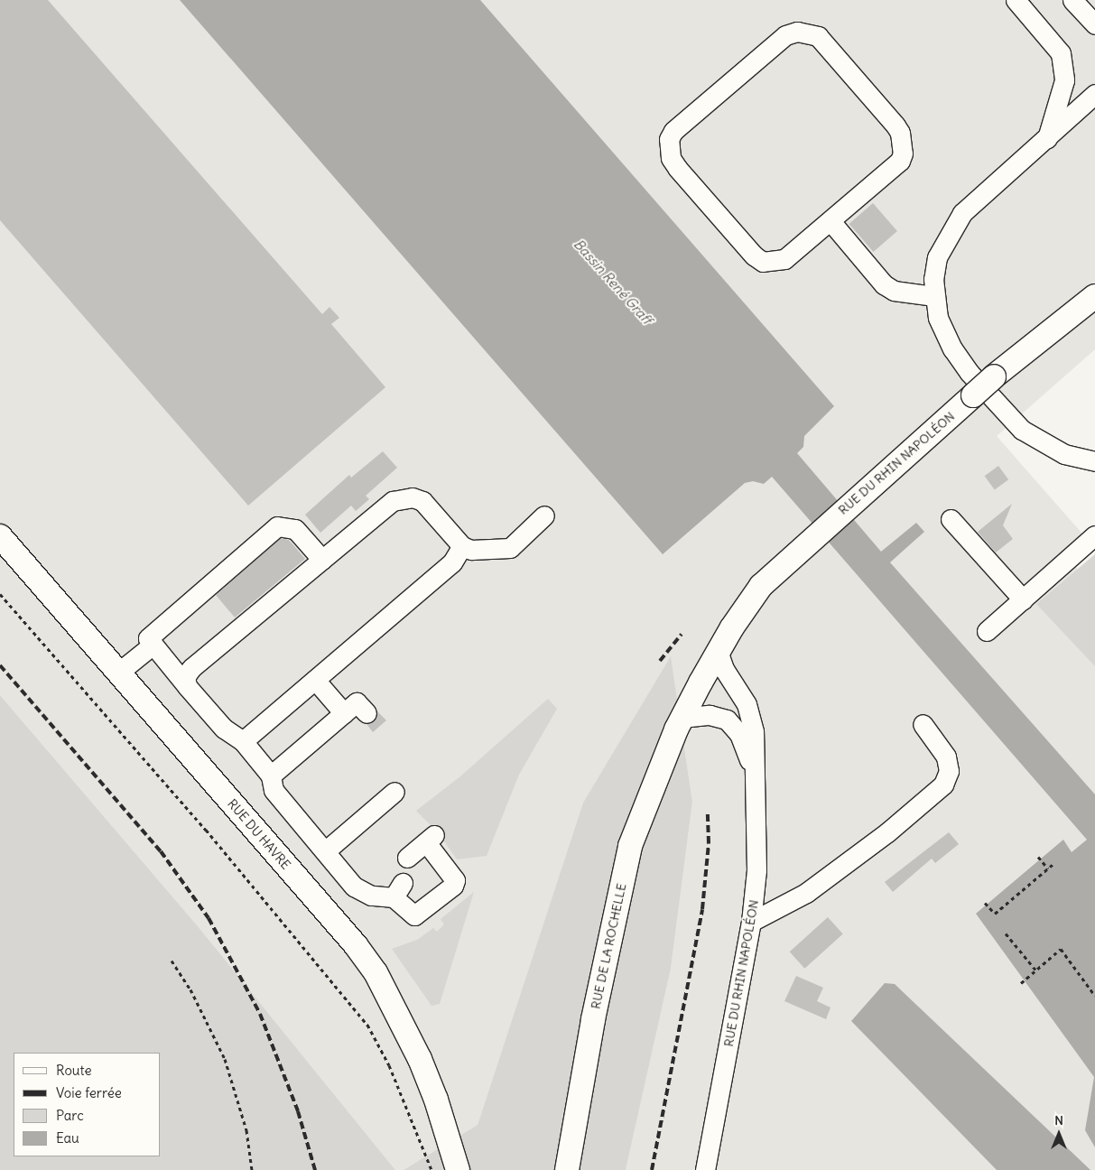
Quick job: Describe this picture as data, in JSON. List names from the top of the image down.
{
  "streets": {
    "main road": ["RUE DU RHIN NAPOLÉON", "RUE DU HAVRE", "RUE DE LA ROCHELLE"]
  },
  "crossings": [
    ["RUE DU RHIN NAPOLÉON", "RUE DE LA ROCHELLE"]
  ],
  "water": ["Bassin René Graff"],
  "legend": [
    "Route",
    "Voie ferrée",
    "Parc",
    "Eau"
  ],
  "north": "top"
}
